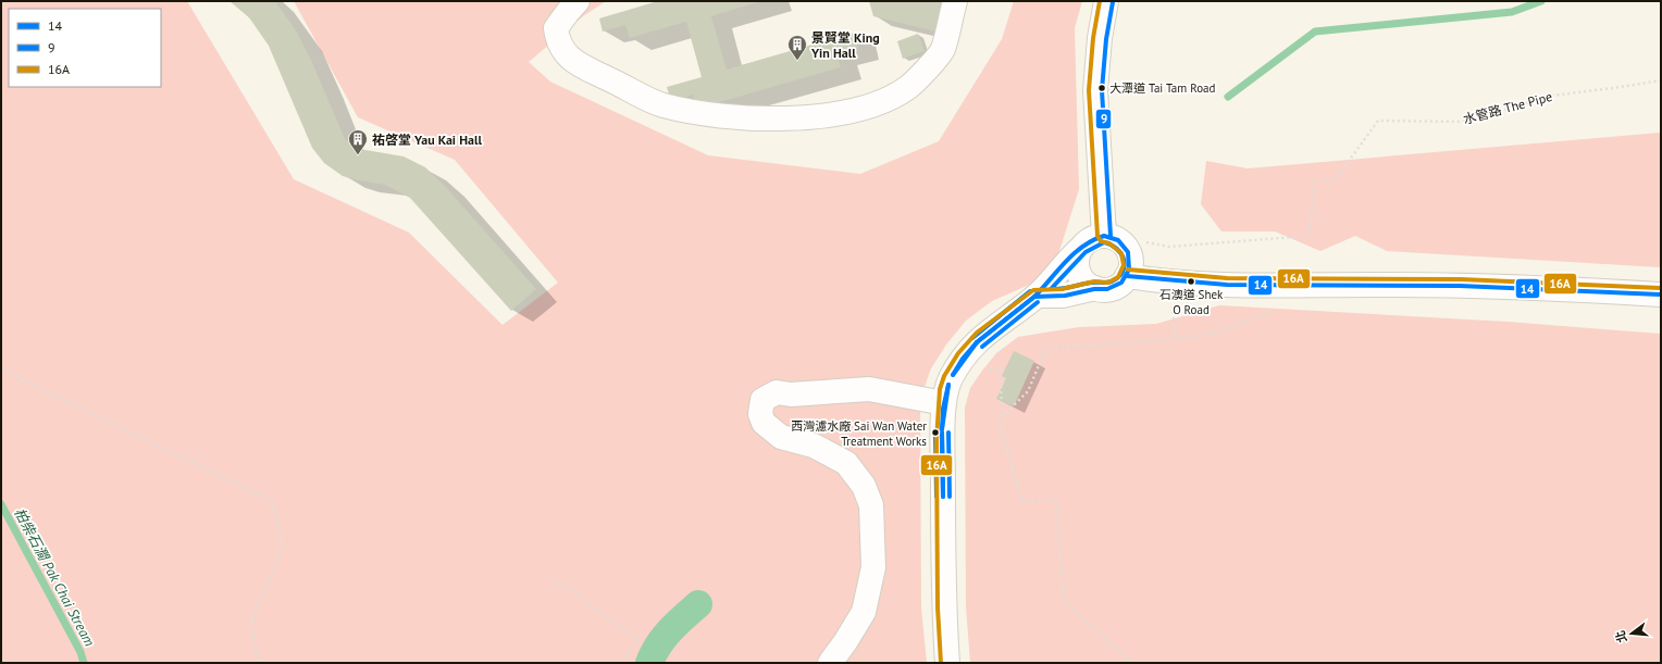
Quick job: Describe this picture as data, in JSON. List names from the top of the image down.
{
  "streets": {
    "path": ["水管路 The Pipe"]
  },
  "water": ["柏柴石澗 Pak Chai Stream"],
  "places": {
    "building": ["景賢堂 King Yin Hall", "祐啓堂 Yau Kai Hall"],
    "other": ["大潭道 Tai Tam Road", "石澳道 Shek O Road", "西灣濾水廠 Sai Wan Water Treatment Works"]
  },
  "lines": ["transit line 16A", "transit line 9", "transit line 14"],
  "legend": ["14", "9", "16A"],
  "north": "left"
}
